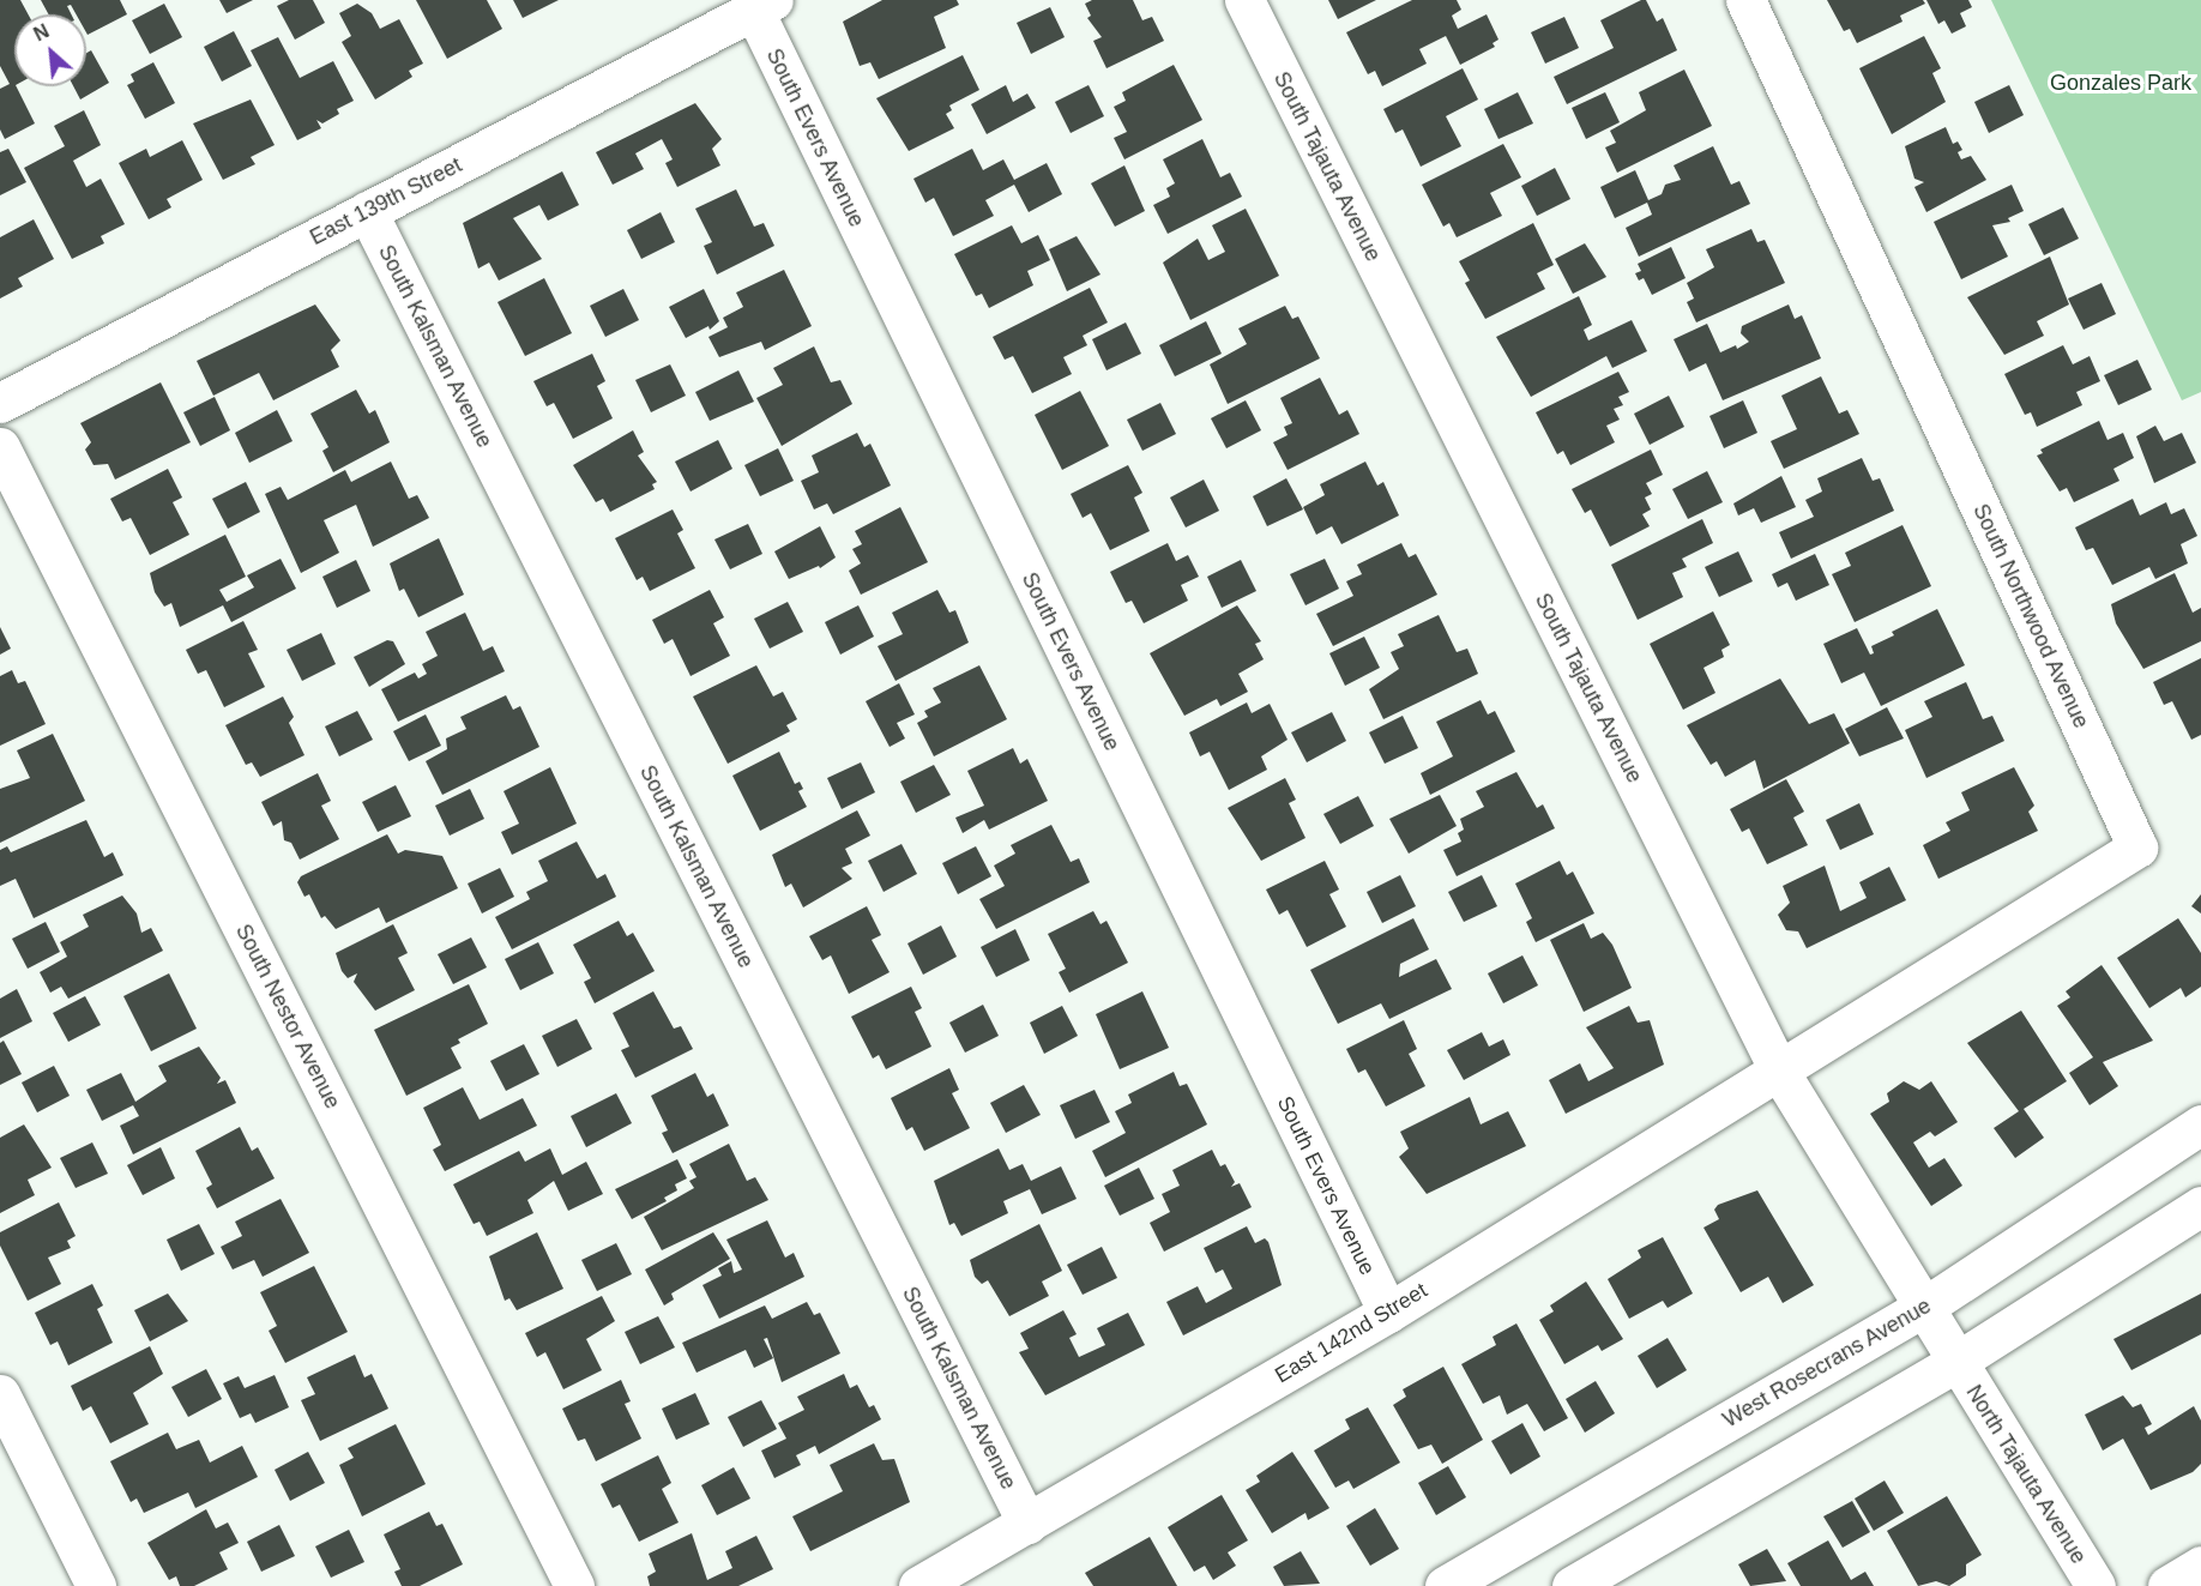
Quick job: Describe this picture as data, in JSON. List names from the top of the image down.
{
  "streets": {
    "street": [
      "South Evers Avenue",
      "South Tajauta Avenue",
      "East 139th Street",
      "South Kalsman Avenue",
      "South Northwood Avenue",
      "South Nestor Avenue",
      "East 142nd Street",
      "West Rosecrans Avenue",
      "North Tajauta Avenue"
    ]
  },
  "crossings": [
    ["South Evers Avenue", "East 139th Street"],
    ["South Evers Avenue", "East 142nd Street"],
    ["South Tajauta Avenue", "South Northwood Avenue"],
    ["South Tajauta Avenue", "East 142nd Street"],
    ["South Tajauta Avenue", "West Rosecrans Avenue"],
    ["South Tajauta Avenue", "North Tajauta Avenue"],
    ["East 139th Street", "South Kalsman Avenue"],
    ["South Kalsman Avenue", "East 142nd Street"],
    ["South Northwood Avenue", "East 142nd Street"]
  ],
  "parks": ["Gonzales Park"],
  "north": "top left"
}
